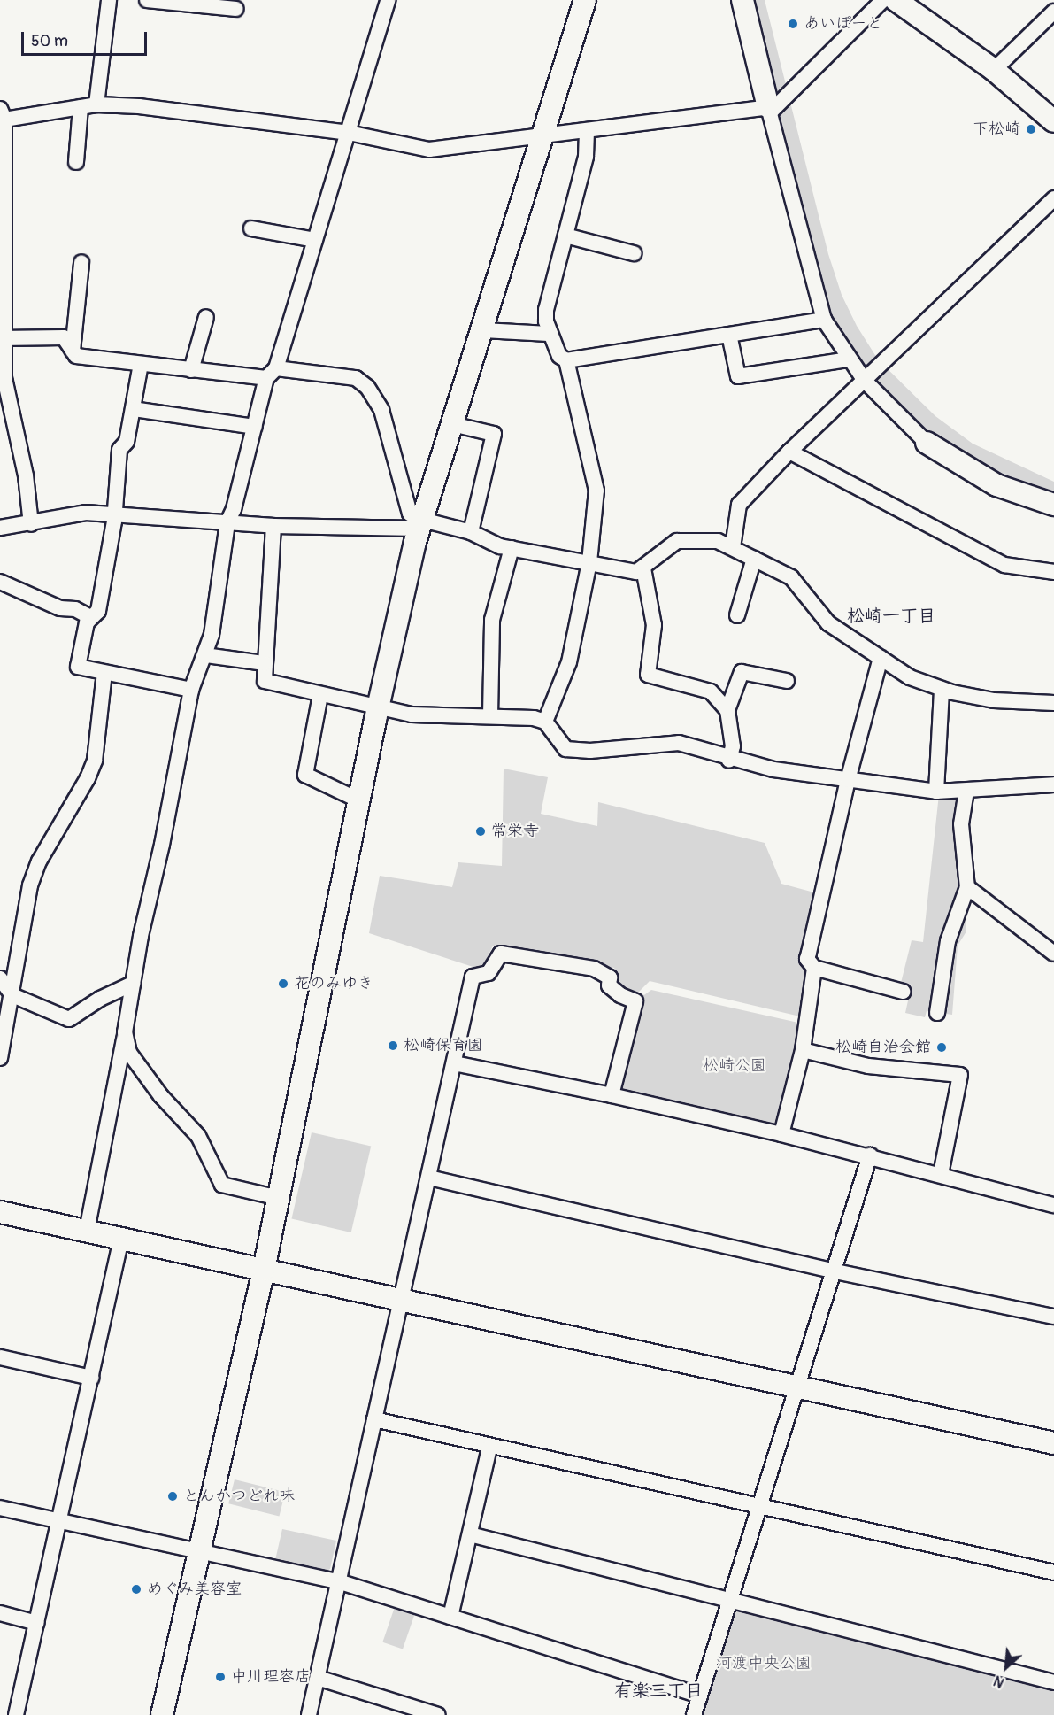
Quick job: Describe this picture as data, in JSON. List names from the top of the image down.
{
  "districts": ["松崎一丁目", "有楽三丁目"],
  "parks": ["松崎公園", "河渡中央公園"],
  "places": [
    "あいぽーと",
    "下松崎",
    "常栄寺",
    "花のみゆき",
    "松崎保育園",
    "松崎自治会館",
    "とんかつどれ味",
    "めぐみ美容室",
    "中川理容店"
  ],
  "scale_bar": "50 m",
  "north": "bottom left"
}
